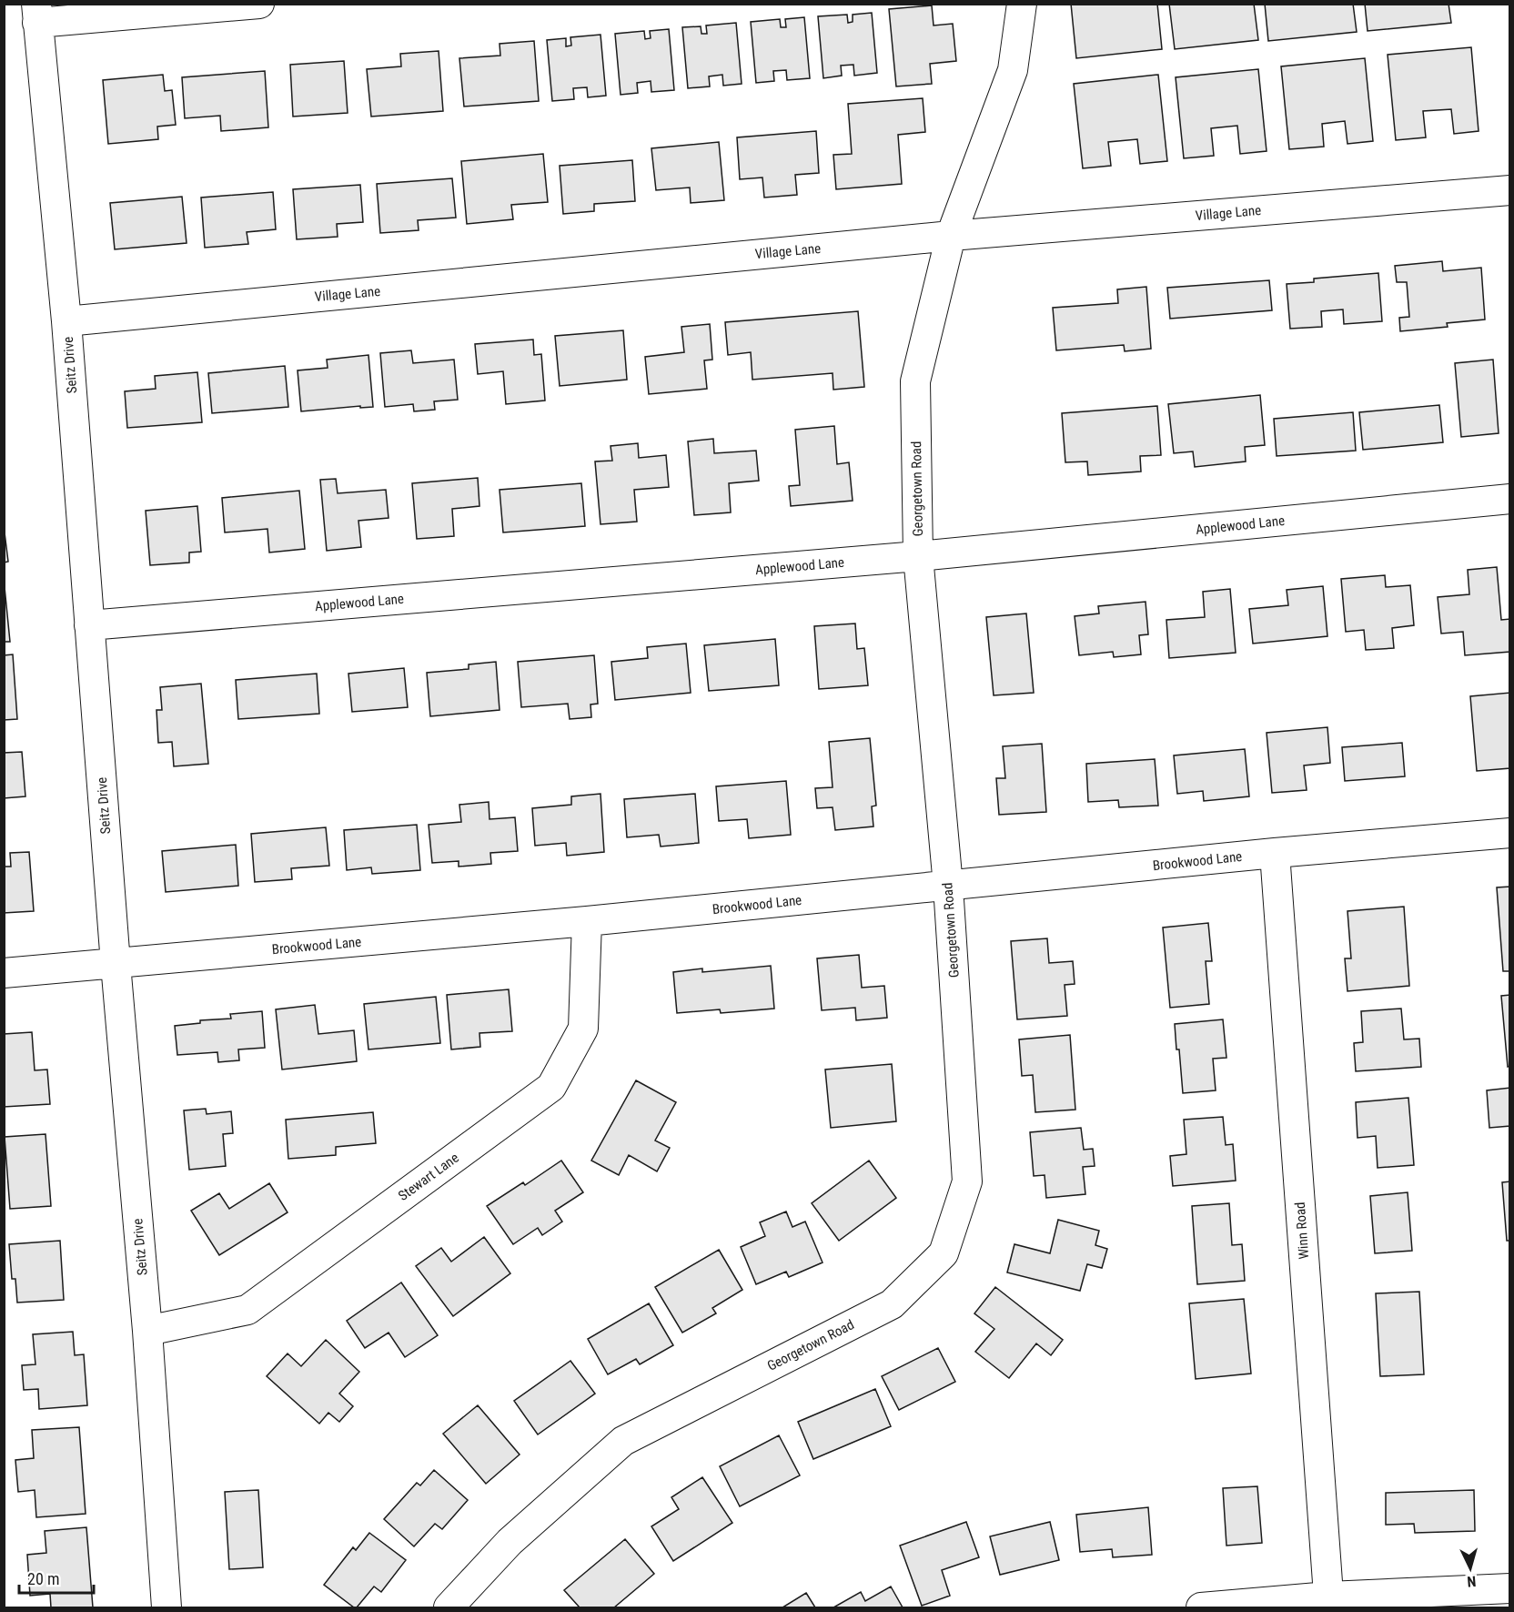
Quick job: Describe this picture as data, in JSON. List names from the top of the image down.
{
  "streets": {
    "street": [
      "Village Lane",
      "Seitz Drive",
      "Georgetown Road",
      "Applewood Lane",
      "Brookwood Lane",
      "Stewart Lane",
      "Winn Road"
    ]
  },
  "crossings": [
    ["Village Lane", "Seitz Drive"],
    ["Village Lane", "Georgetown Road"],
    ["Seitz Drive", "Applewood Lane"],
    ["Seitz Drive", "Brookwood Lane"],
    ["Seitz Drive", "Stewart Lane"],
    ["Georgetown Road", "Applewood Lane"],
    ["Georgetown Road", "Brookwood Lane"],
    ["Brookwood Lane", "Stewart Lane"],
    ["Brookwood Lane", "Winn Road"]
  ],
  "scale_bar": "20 m",
  "north": "bottom"
}
